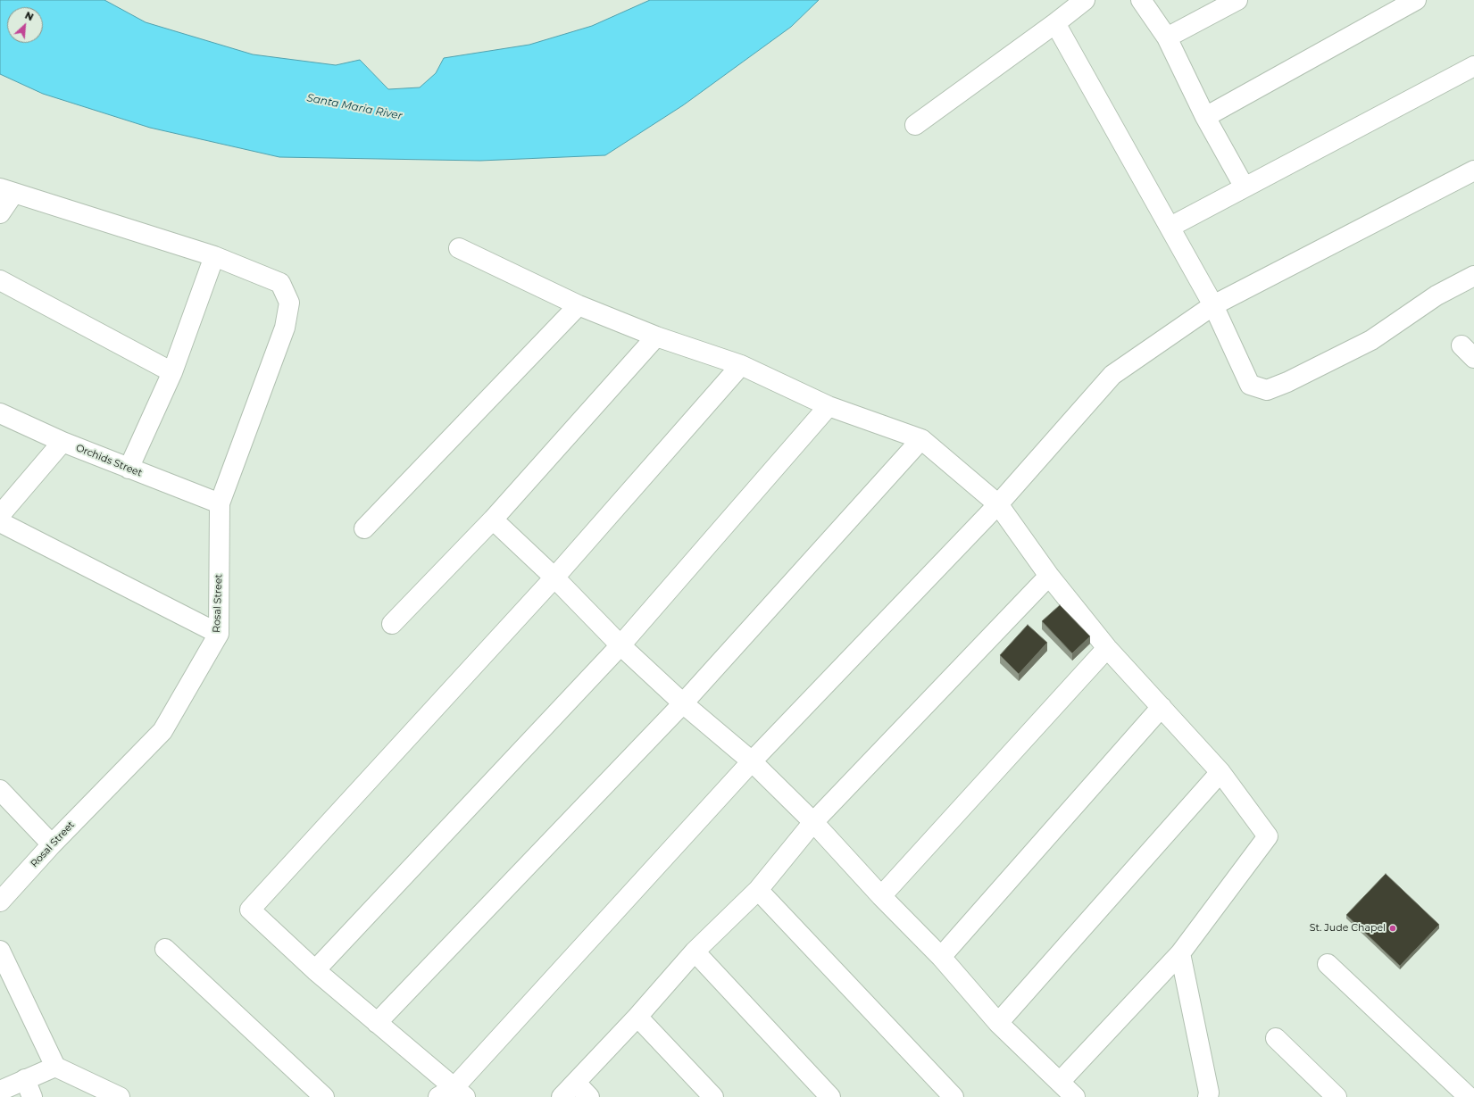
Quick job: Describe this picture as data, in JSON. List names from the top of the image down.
{
  "streets": {
    "street": ["Orchids Street", "Rosal Street"]
  },
  "crossings": [
    ["Orchids Street", "Rosal Street"]
  ],
  "water": ["Santa Maria River"],
  "places": ["St. Jude Chapel"],
  "north": "top right"
}
